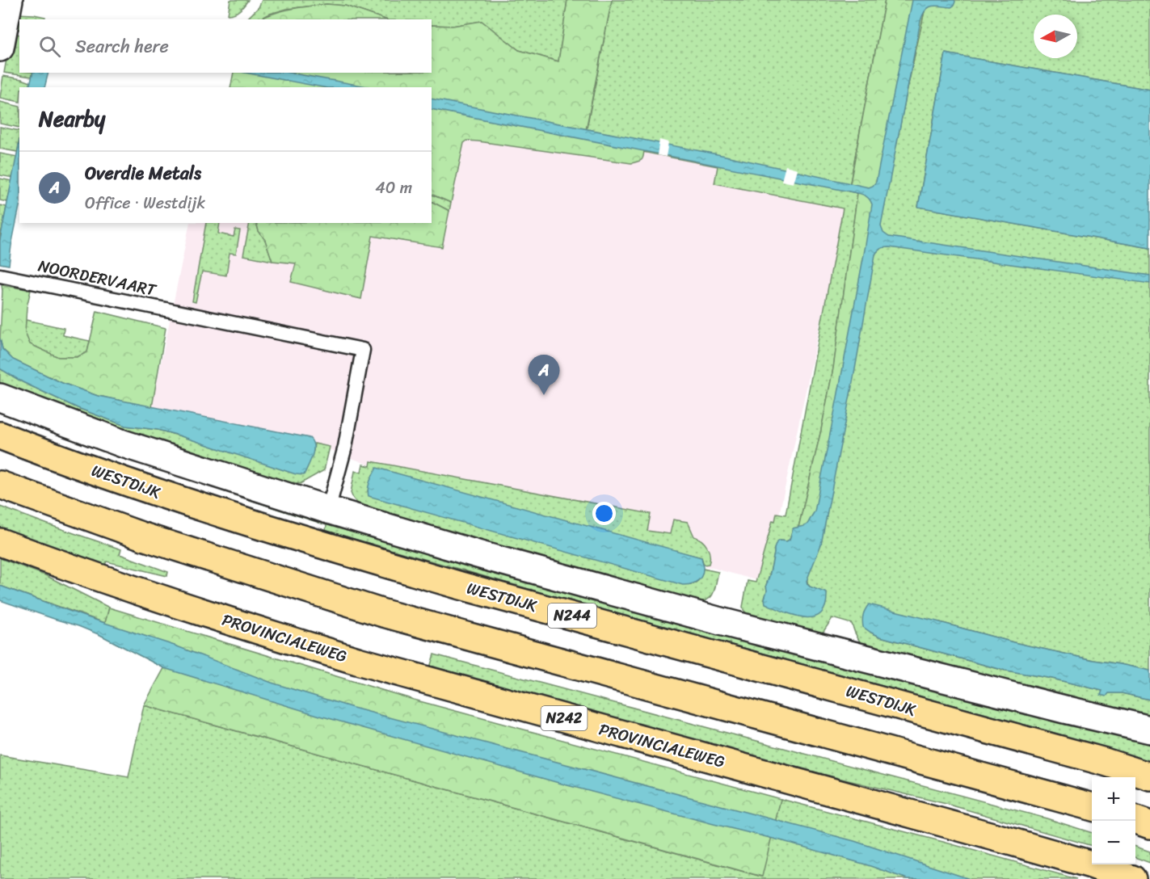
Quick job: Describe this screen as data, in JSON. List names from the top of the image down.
{
  "streets": {
    "main road": [
      "WESTDIJK",
      "N244",
      "PROVINCIALEWEG",
      "N242"
    ],
    "lane": ["NOORDERVAART"]
  },
  "north": "left",
  "page": {
    "search": "Search here",
    "heading": "Nearby",
    "list": [
      {
        "mark": "A",
        "name": "Overdie Metals",
        "note": "Office · Westdijk",
        "value": "40 m"
      }
    ],
    "pins": "A",
    "map_buttons": ["+", "−"]
  }
}
